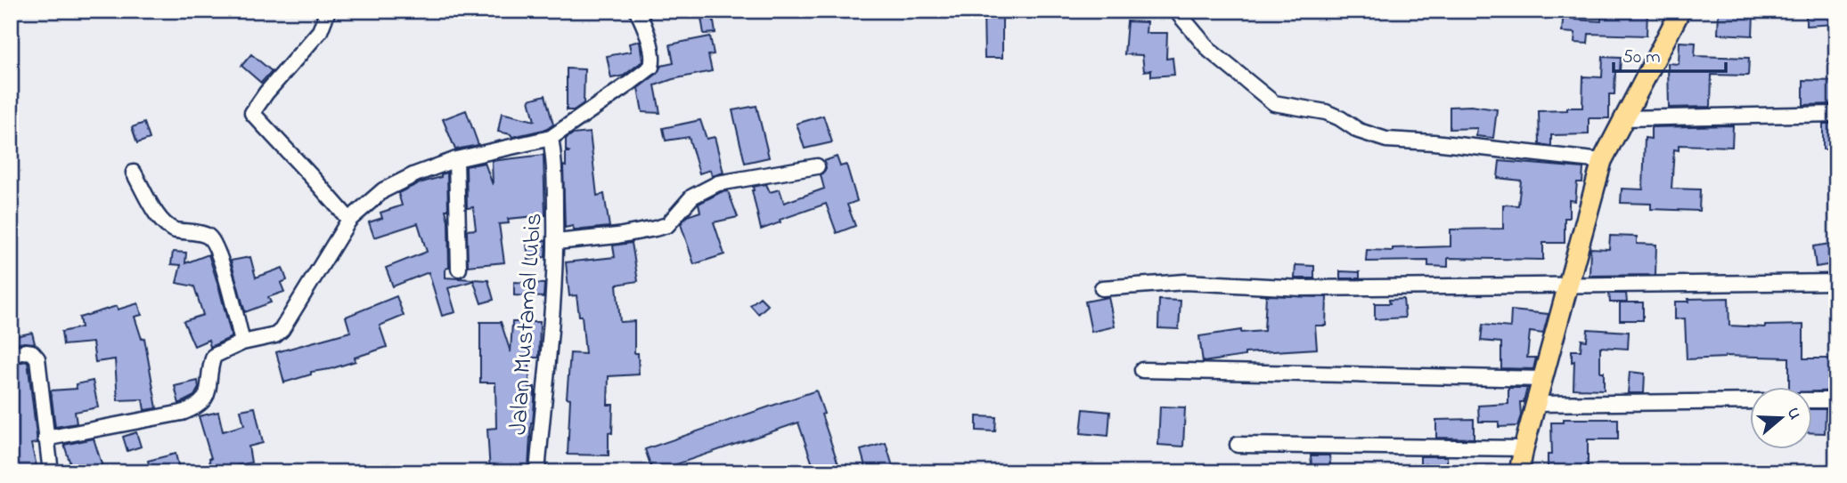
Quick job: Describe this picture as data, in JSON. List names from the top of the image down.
{
  "streets": {
    "street": ["Jalan Mustamal Lubis"]
  },
  "scale_bar": "50 m",
  "north": "right"
}
